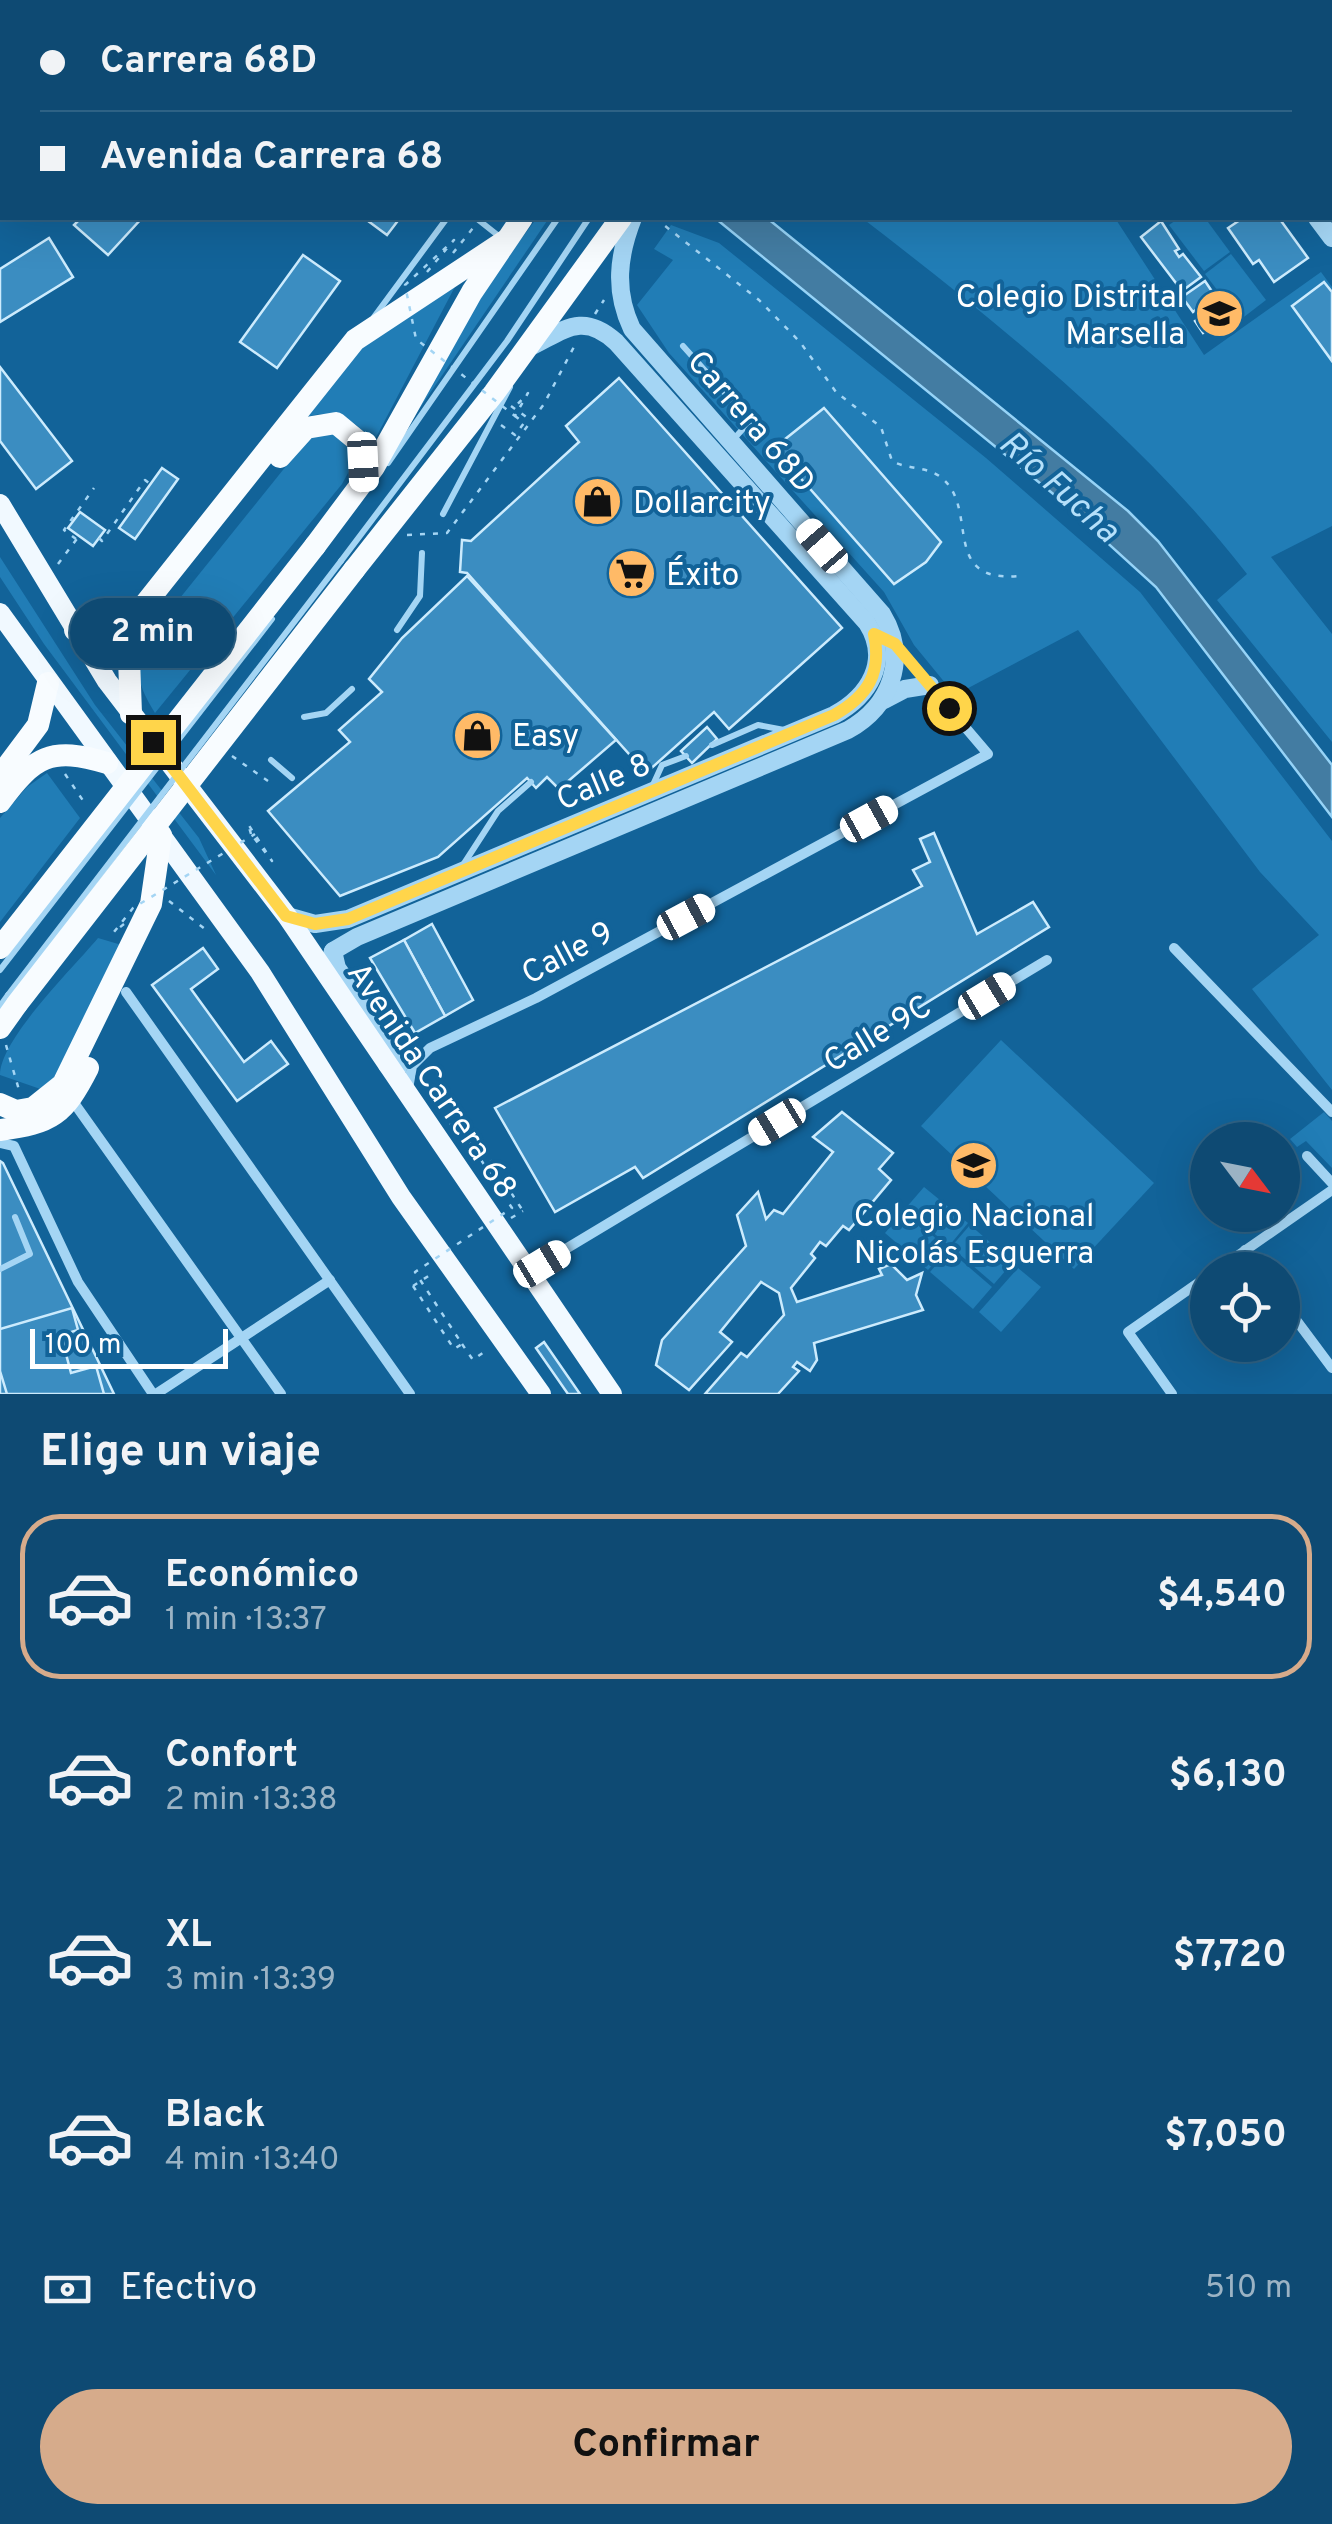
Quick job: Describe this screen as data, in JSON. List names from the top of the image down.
{
  "streets": {
    "main road": ["Avenida Carrera 68"],
    "street": [
      "Carrera 68D",
      "Calle 8",
      "Calle 9",
      "Calle 9C"
    ]
  },
  "crossings": [
    ["Carrera 68D", "Calle 8"],
    ["Carrera 68D", "Calle 9"],
    ["Calle 8", "Avenida Carrera 68"],
    ["Calle 9", "Avenida Carrera 68"],
    ["Calle 9C", "Avenida Carrera 68"]
  ],
  "water": ["Río Fucha"],
  "places": {
    "school or university": ["Colegio Distrital Marsella", "Colegio Nacional Nicolás Esguerra"],
    "shop": ["Dollarcity", "Easy"],
    "supermarket": ["Éxito"]
  },
  "scale_bar": "100 m",
  "north": "bottom right",
  "page": {
    "banner": ["Carrera 68D", "Avenida Carrera 68"],
    "bubble": "2 min",
    "scale": "100 m",
    "heading": "Elige un viaje",
    "list": [
      {
        "name": "Económico",
        "note": "1 min · 13:37",
        "value": "$4,540"
      },
      {
        "name": "Confort",
        "note": "2 min · 13:38",
        "value": "$6,130"
      },
      {
        "name": "XL",
        "note": "3 min · 13:39",
        "value": "$7,720"
      },
      {
        "name": "Black",
        "note": "4 min · 13:40",
        "value": "$7,050"
      }
    ],
    "pay": ["Efectivo", "510 m"],
    "buttons": "Confirmar"
  }
}
